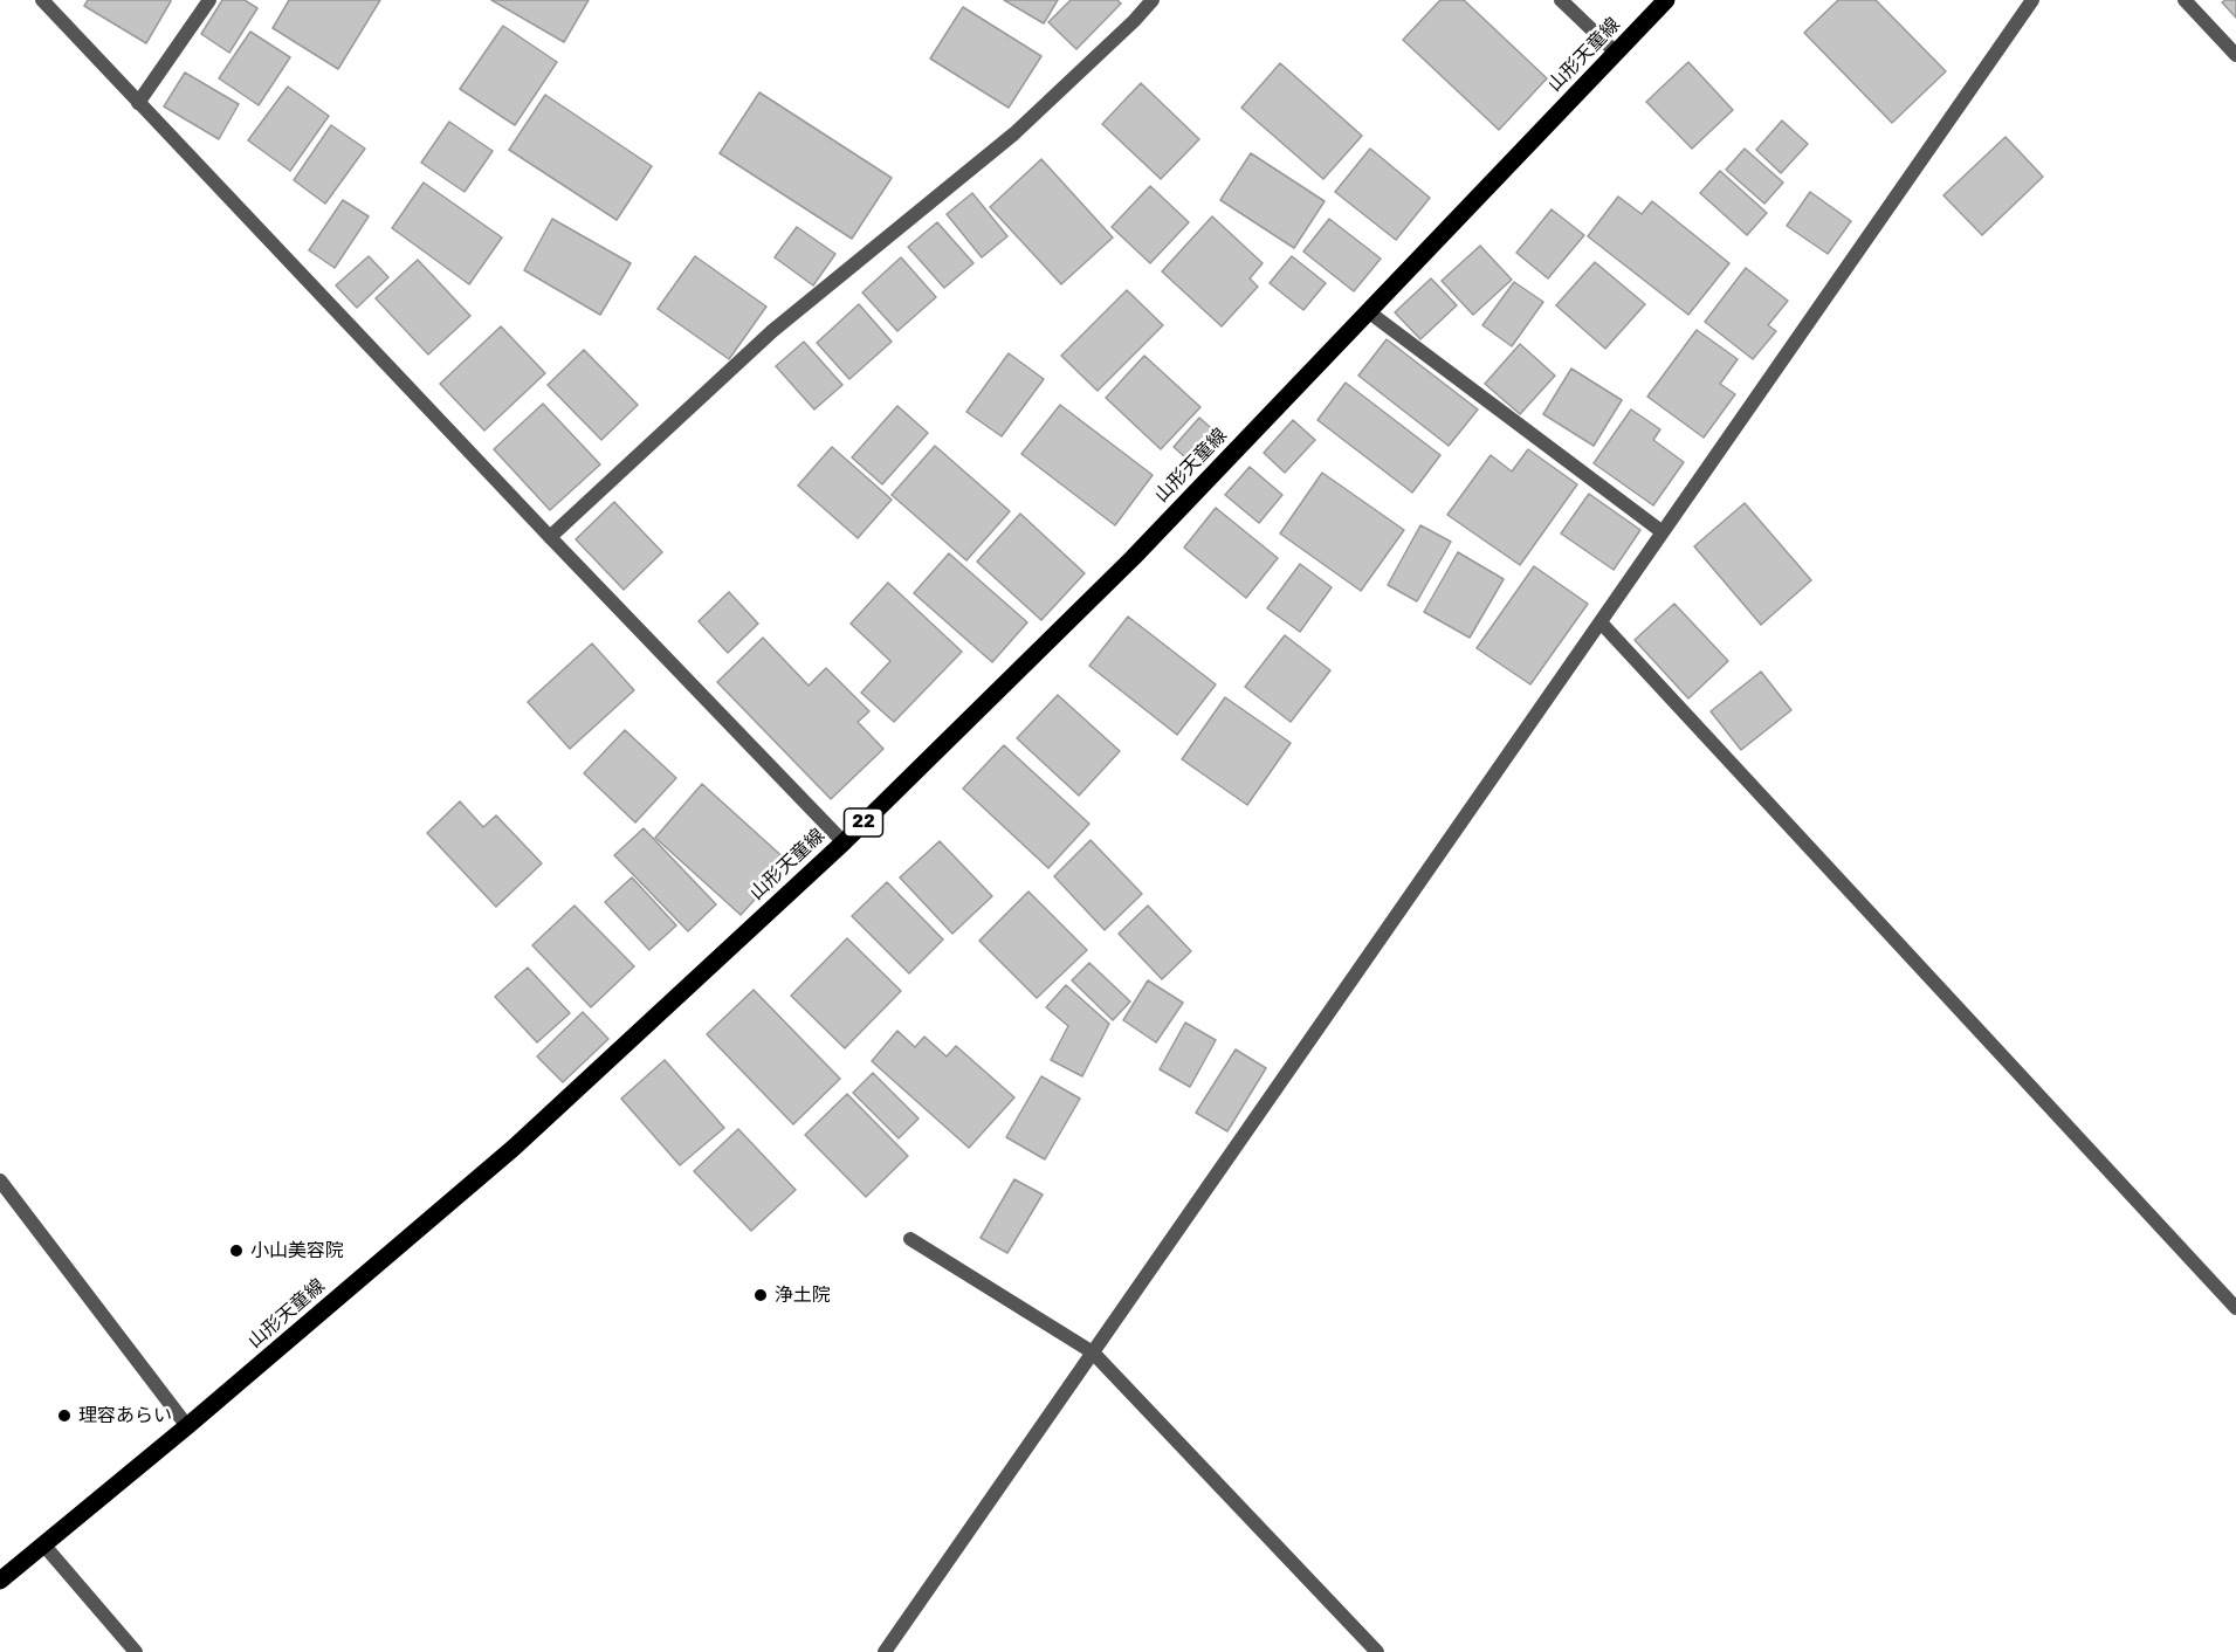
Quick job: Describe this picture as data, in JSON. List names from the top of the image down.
{
  "streets": {
    "main road": ["山形天童線", "22"]
  },
  "places": ["小山美容院", "浄土院", "理容あらい"]
}
